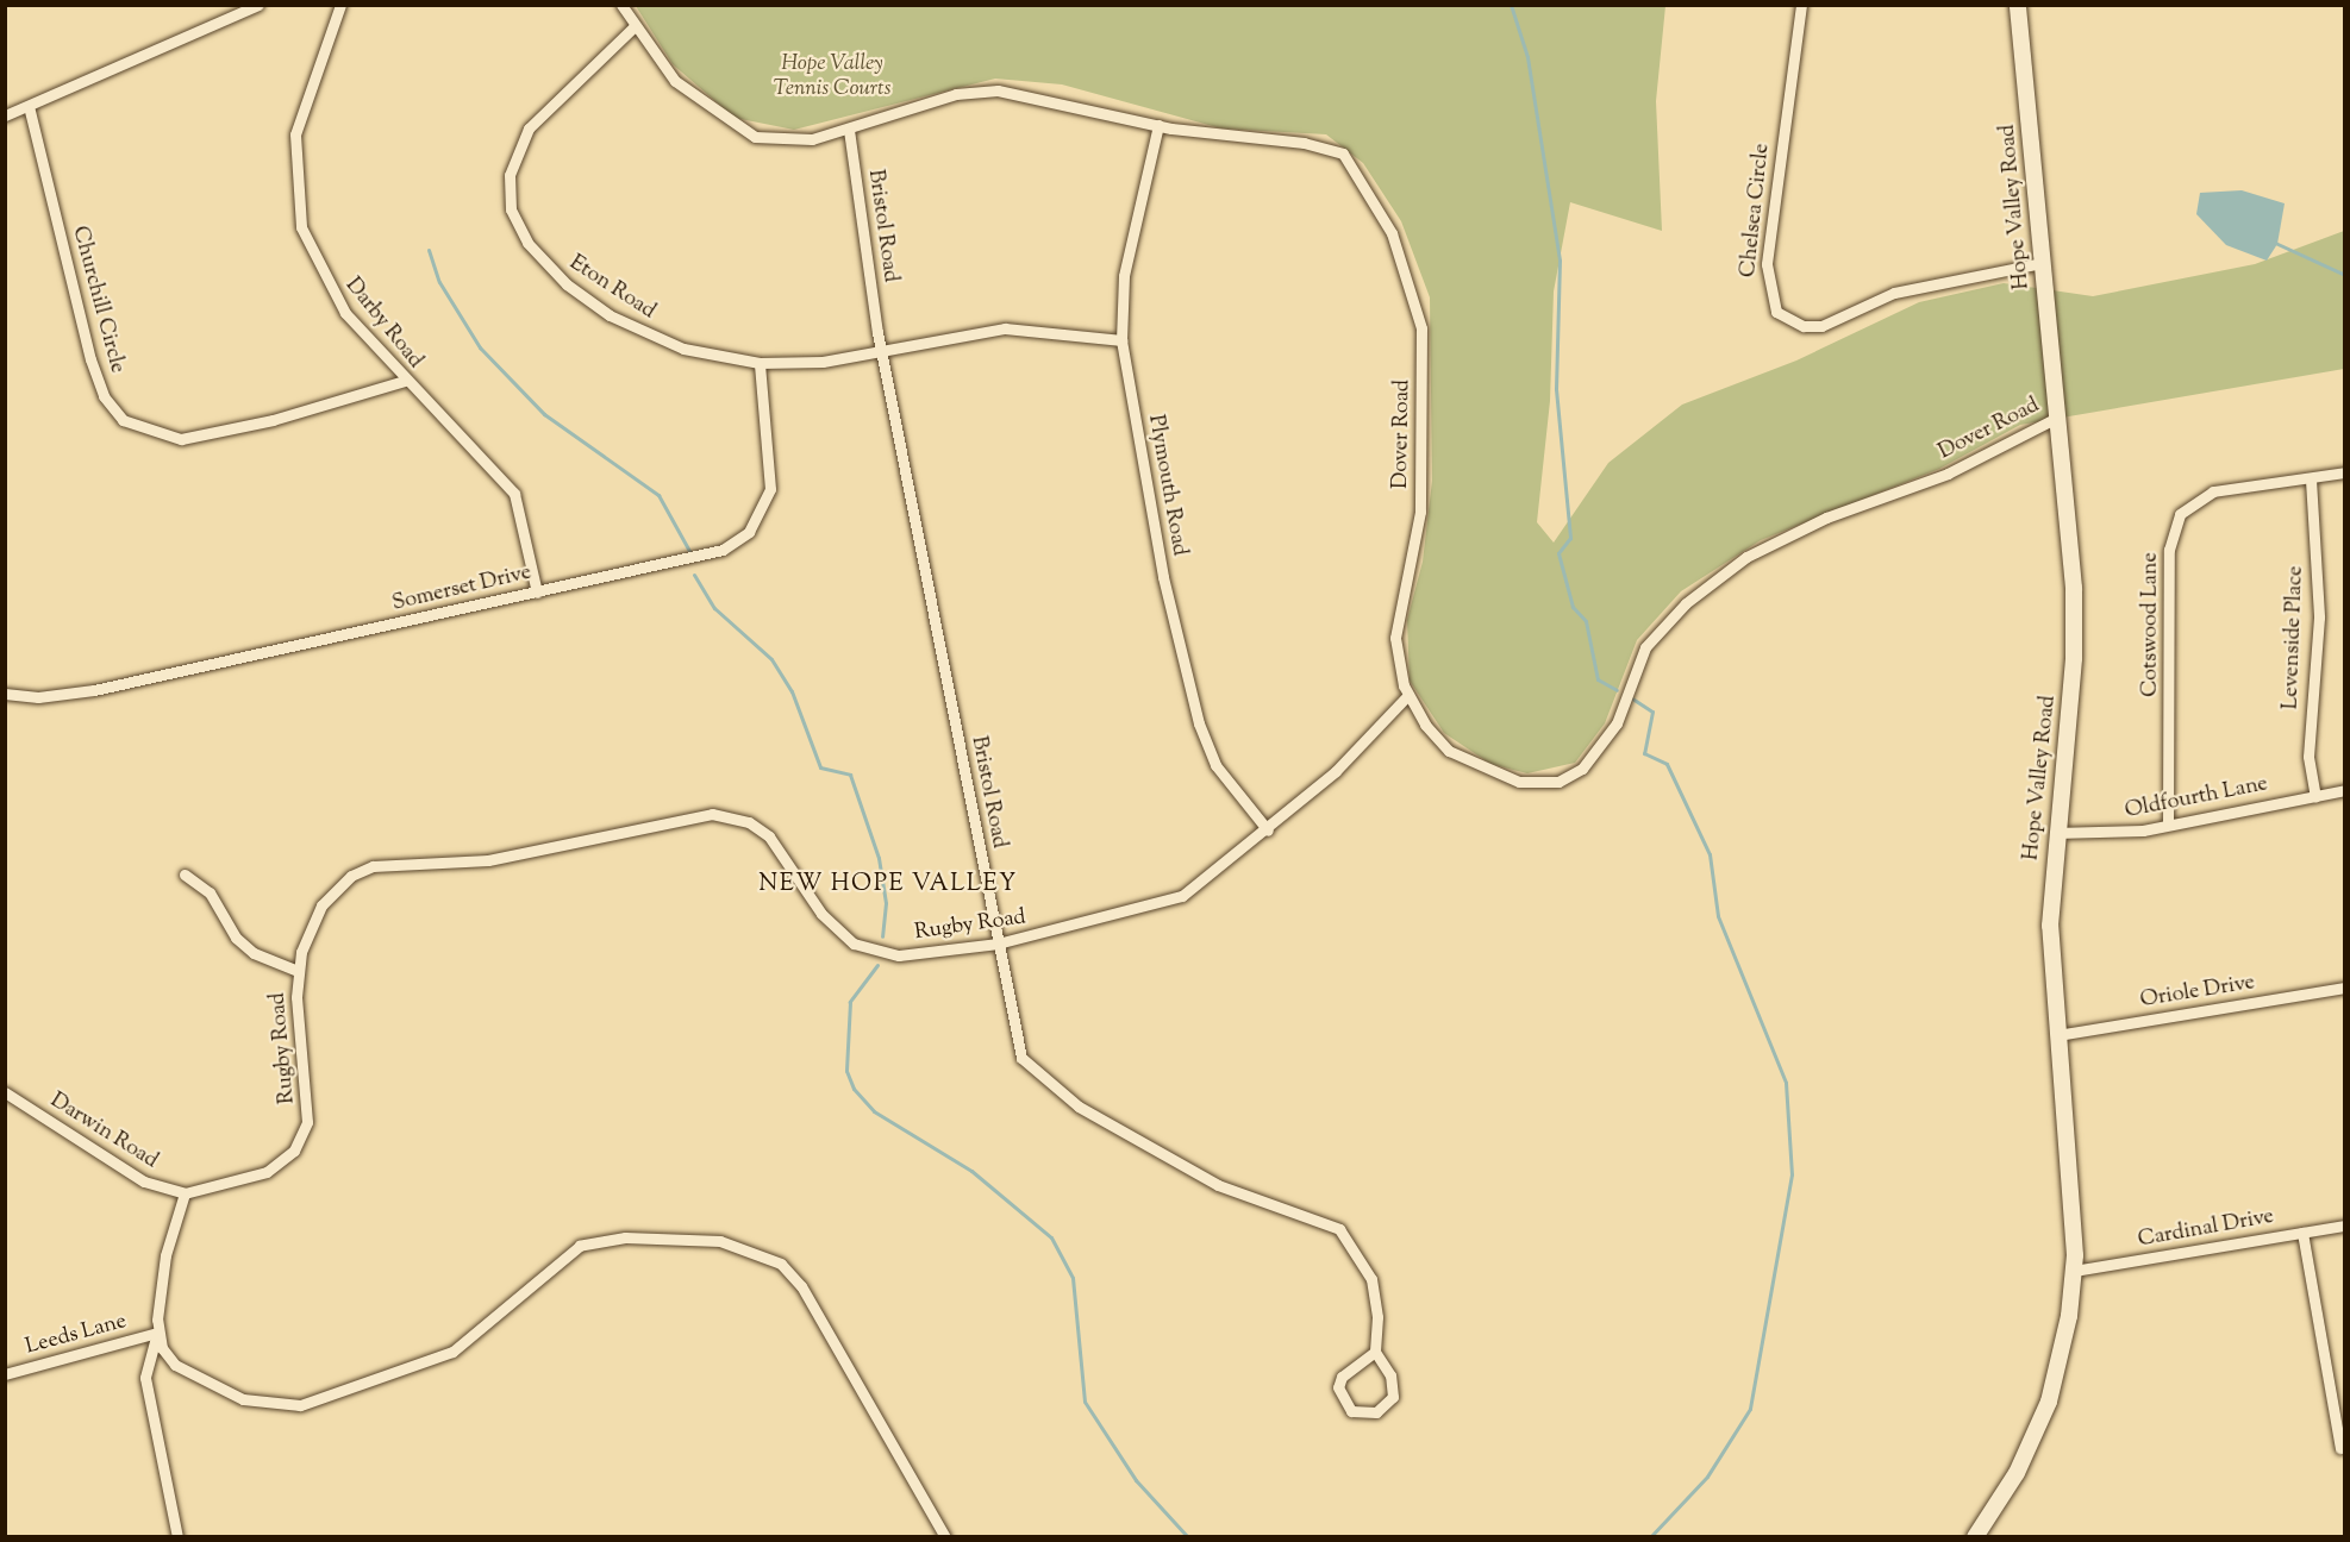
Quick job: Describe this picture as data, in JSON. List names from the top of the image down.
{
  "streets": {
    "main road": ["Hope Valley Road"],
    "street": [
      "Chelsea Circle",
      "Bristol Road",
      "Eton Road",
      "Churchill Circle",
      "Darby Road",
      "Dover Road",
      "Plymouth Road",
      "Somerset Drive",
      "Cotswood Lane",
      "Levenside Place",
      "Oldfourth Lane",
      "Rugby Road",
      "Oriole Drive",
      "Darwin Road",
      "Cardinal Drive",
      "Leeds Lane"
    ]
  },
  "crossings": [
    ["Hope Valley Road", "Chelsea Circle"],
    ["Hope Valley Road", "Dover Road"],
    ["Hope Valley Road", "Oldfourth Lane"],
    ["Hope Valley Road", "Oriole Drive"],
    ["Hope Valley Road", "Cardinal Drive"],
    ["Bristol Road", "Eton Road"],
    ["Bristol Road", "Dover Road"],
    ["Bristol Road", "Rugby Road"],
    ["Eton Road", "Dover Road"],
    ["Eton Road", "Plymouth Road"],
    ["Eton Road", "Somerset Drive"],
    ["Churchill Circle", "Darby Road"],
    ["Darby Road", "Somerset Drive"],
    ["Dover Road", "Plymouth Road"],
    ["Dover Road", "Rugby Road"],
    ["Plymouth Road", "Rugby Road"],
    ["Cotswood Lane", "Levenside Place"],
    ["Cotswood Lane", "Oldfourth Lane"],
    ["Levenside Place", "Oldfourth Lane"],
    ["Rugby Road", "Darwin Road"]
  ],
  "districts": ["NEW HOPE VALLEY"],
  "parks": ["Hope Valley Tennis Courts"]
}
